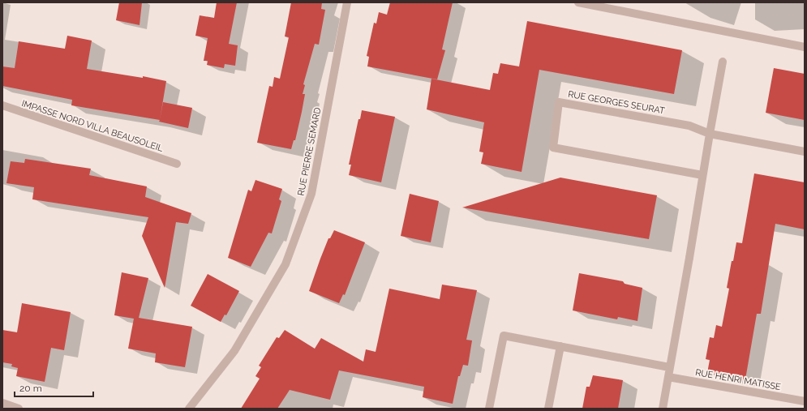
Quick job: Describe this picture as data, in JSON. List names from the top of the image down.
{
  "streets": {
    "street": [
      "RUE GEORGES SEURAT",
      "IMPASSE NORD VILLA BEAUSOLEIL",
      "RUE PIERRE SEMARD",
      "RUE HENRI MATISSE"
    ]
  },
  "scale_bar": "20 m"
}
